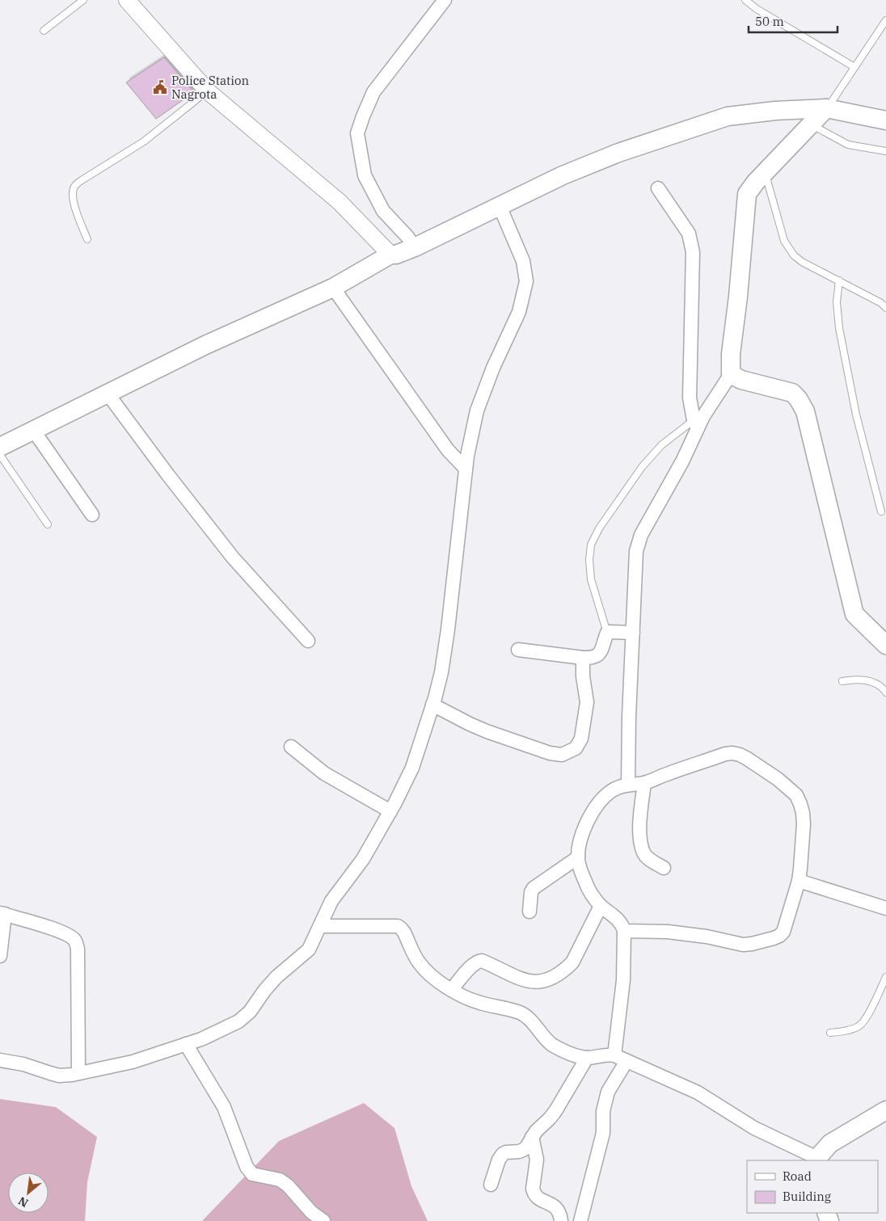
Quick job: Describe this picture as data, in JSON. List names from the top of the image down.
{
  "places": {
    "public building": ["Police Station Nagrota"]
  },
  "legend": ["Road", "Building"],
  "scale_bar": "50 m",
  "north": "bottom left"
}
